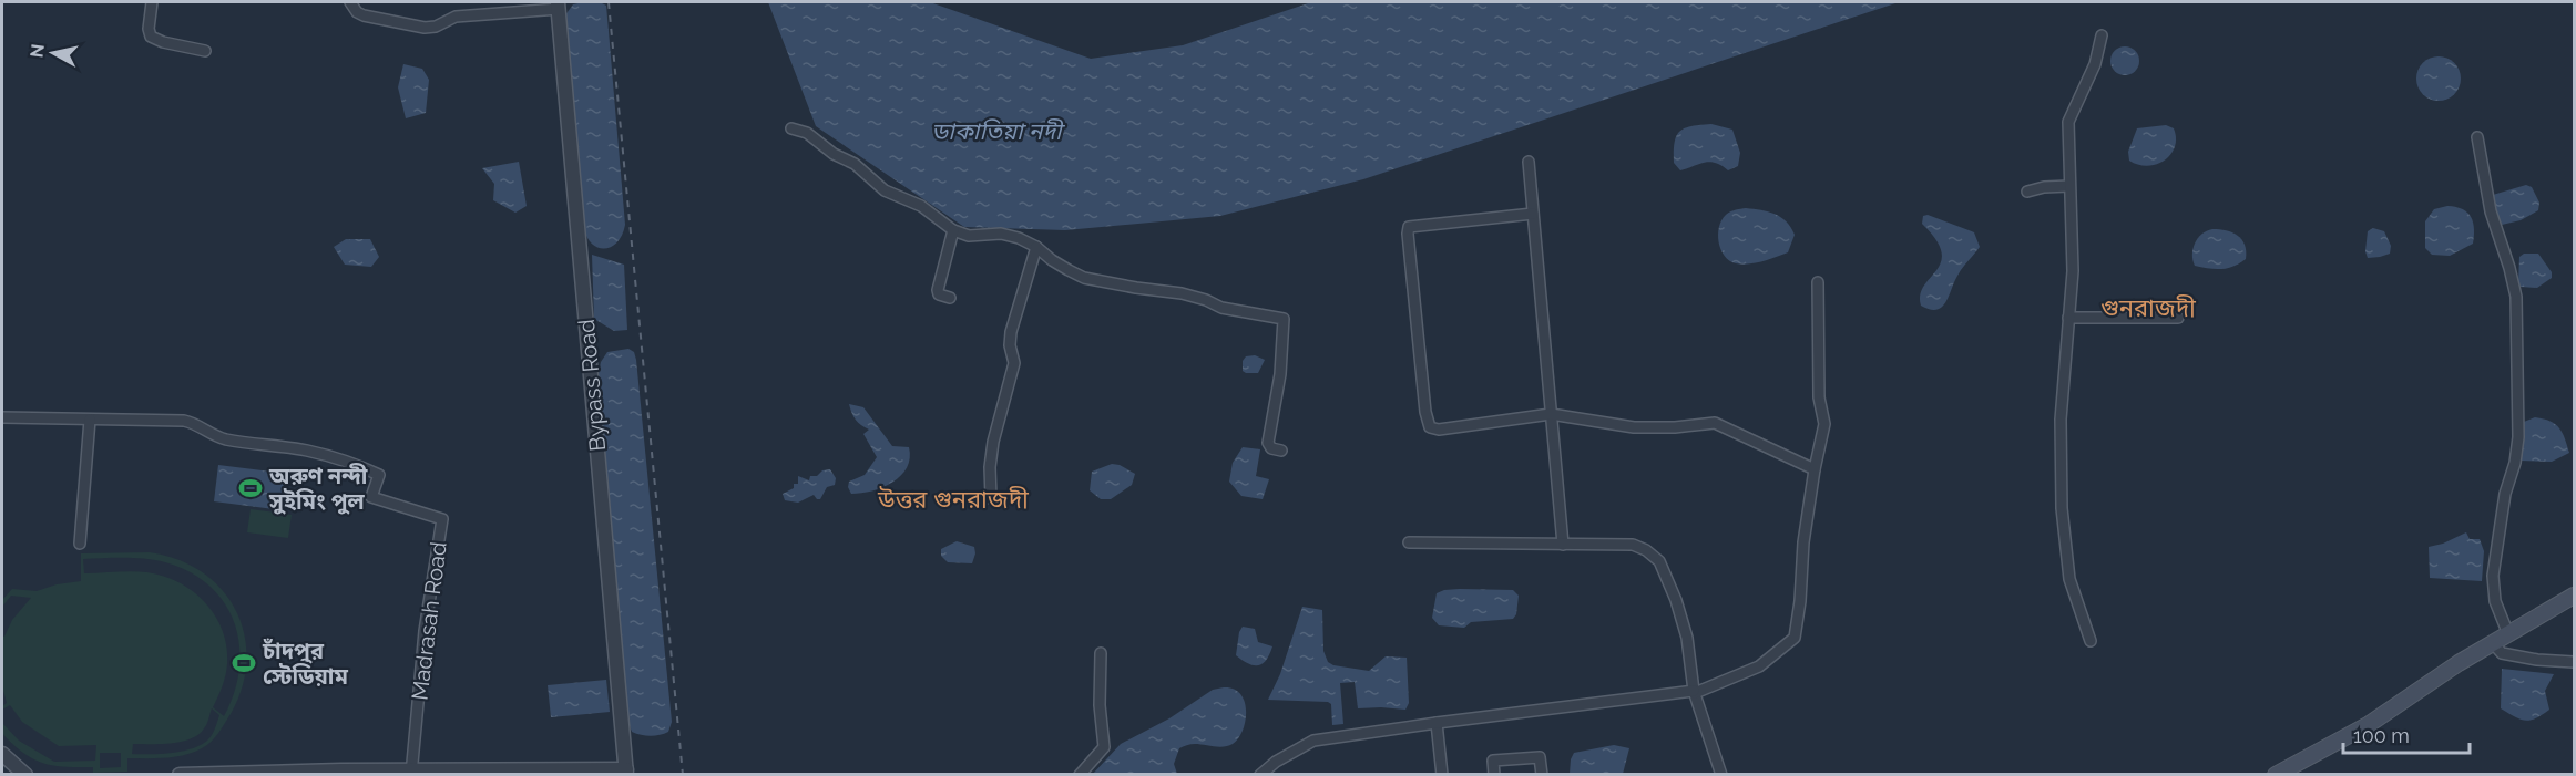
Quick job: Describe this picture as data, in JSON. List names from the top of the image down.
{
  "streets": {
    "street": ["Bypass Road", "Madrasah Road"]
  },
  "districts": ["গুনরাজদী", "উত্তর গুনরাজদী"],
  "water": ["ডাকাতিয়া নদী"],
  "places": {
    "sports": ["অরুণ নন্দী সুইমিং পুল", "চাঁদপুর স্টেডিয়াম"]
  },
  "scale_bar": "100 m",
  "north": "left"
}
